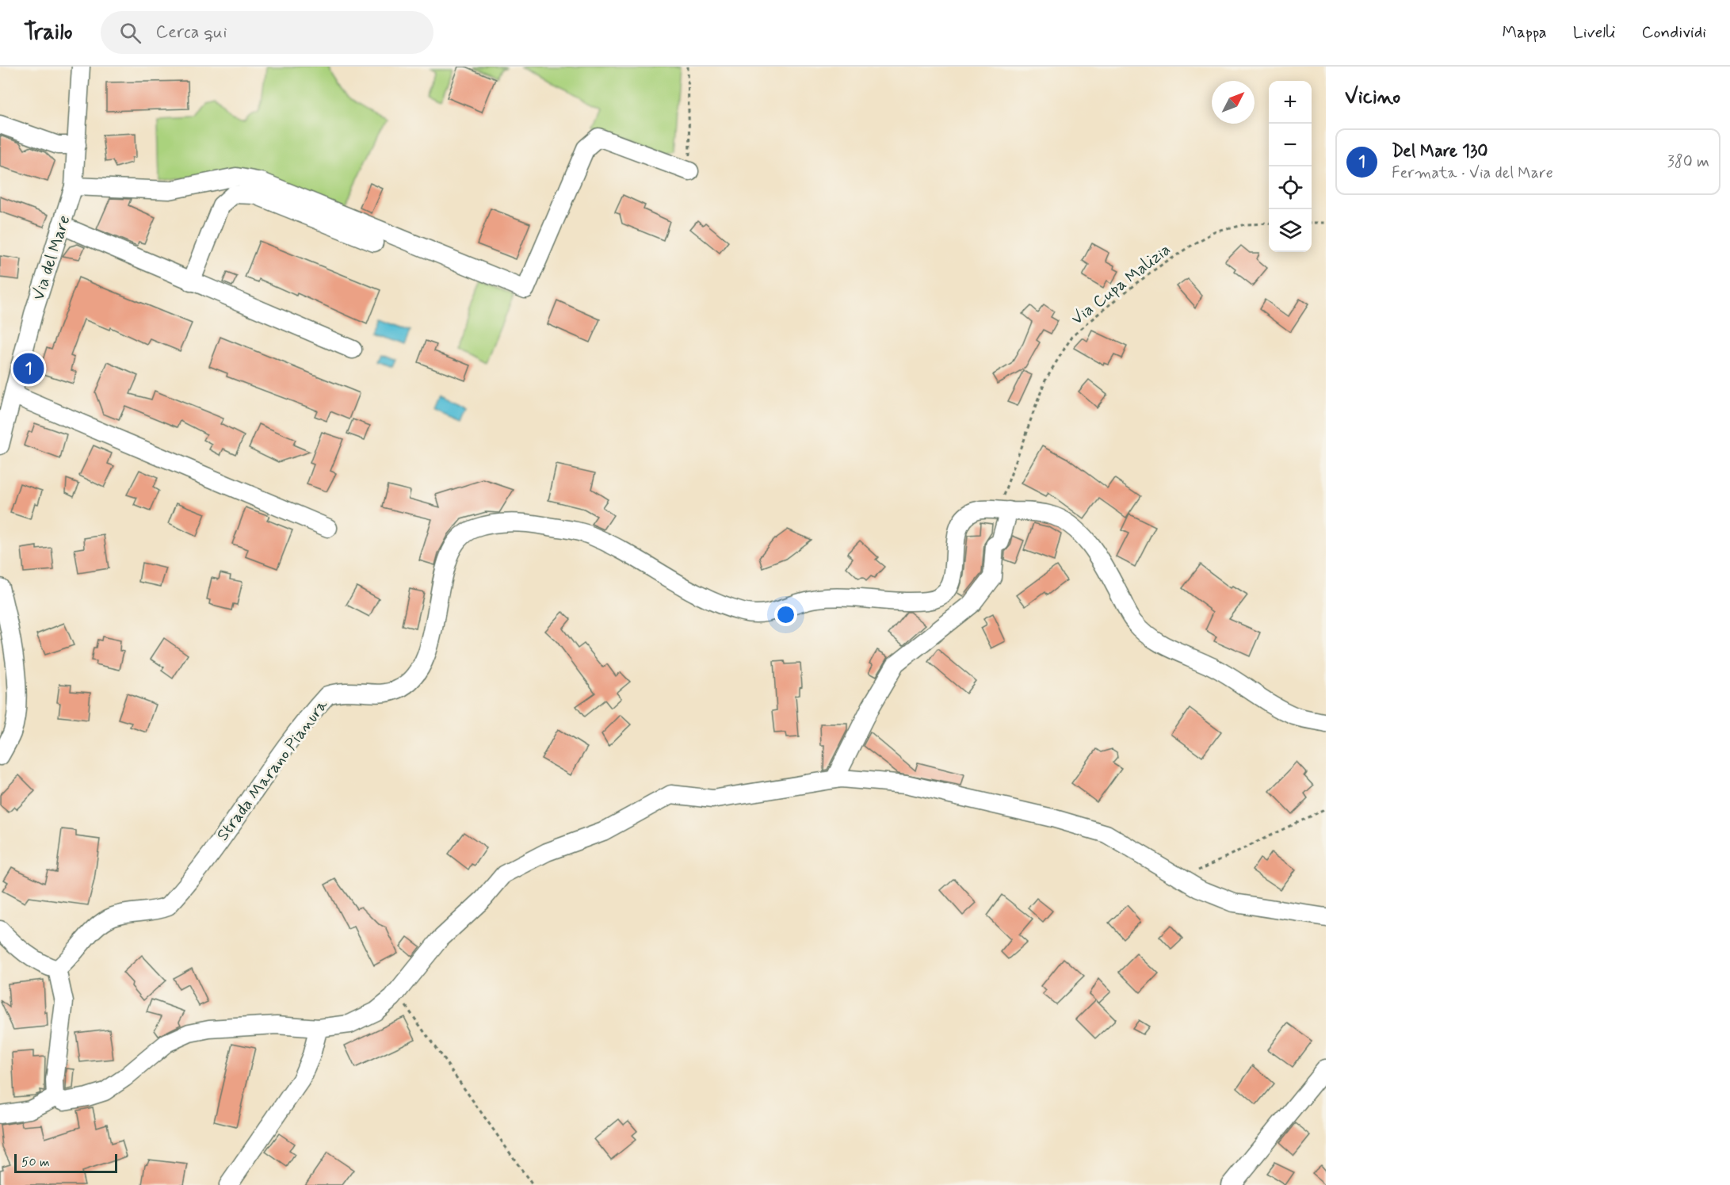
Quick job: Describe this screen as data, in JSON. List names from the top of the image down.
{
  "streets": {
    "street": ["Via del Mare", "Strada Marano Pianura"],
    "path": ["Via Cupa Malizia"]
  },
  "crossings": [
    ["Via Cupa Malizia", "Strada Marano Pianura"]
  ],
  "scale_bar": "50 m",
  "north": "top right",
  "page": {
    "header": "Trailo",
    "search": "Cerca qui",
    "nav": ["Mappa", "Livelli", "Condividi"],
    "heading": "Vicino",
    "map_buttons": ["+", "−"],
    "list": [
      {
        "mark": "1",
        "name": "Del Mare 130",
        "note": "Fermata · Via del Mare",
        "value": "380 m"
      }
    ],
    "pins": "1",
    "scale": "50 m"
  }
}
